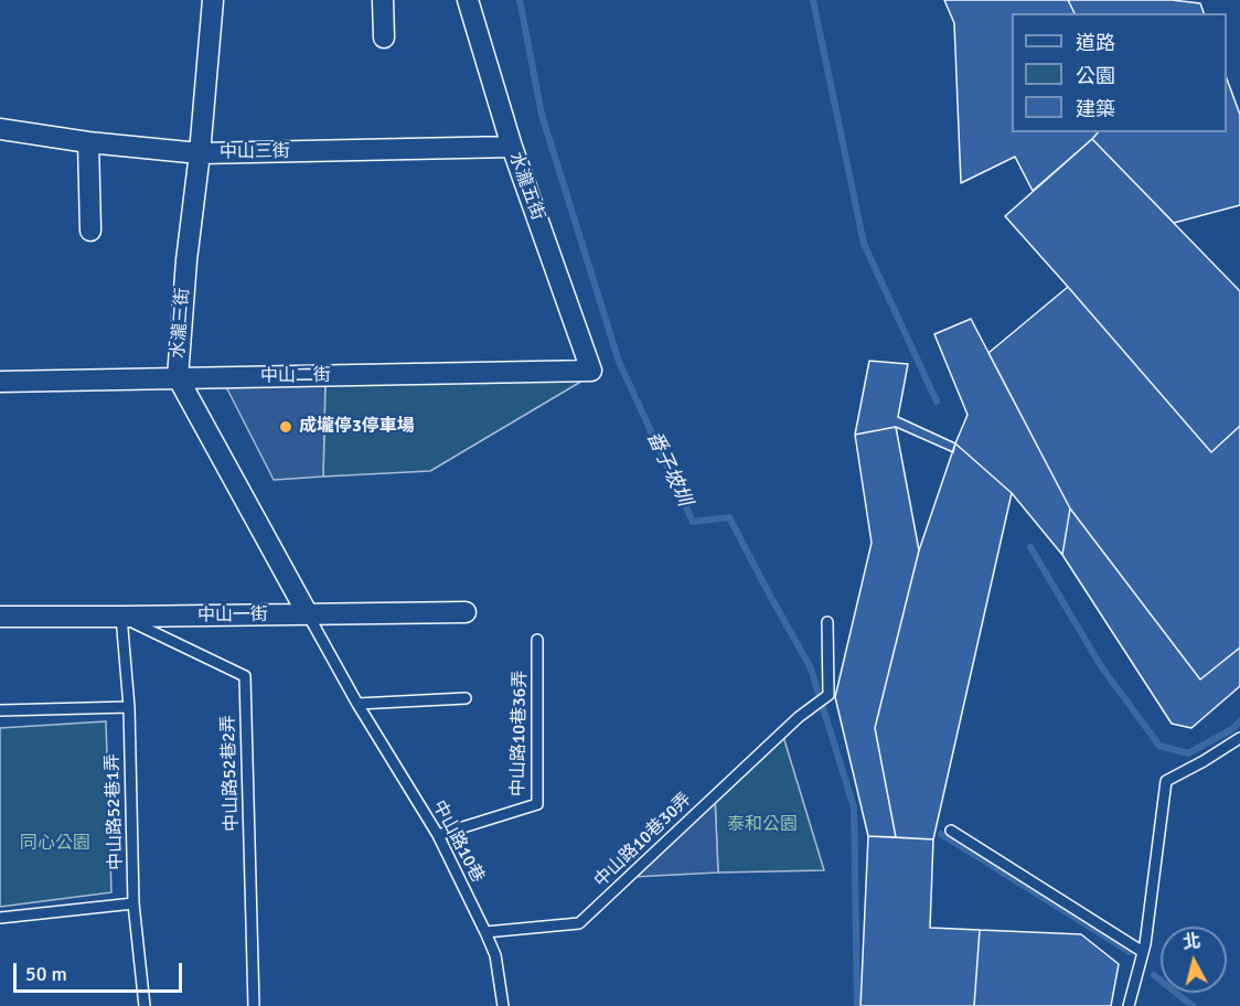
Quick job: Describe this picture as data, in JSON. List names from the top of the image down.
{
  "streets": {
    "street": [
      "中山三街",
      "水瀧五街",
      "水瀧三街",
      "中山二街",
      "中山一街"
    ],
    "lane": [
      "中山路10巷36弄",
      "中山路52巷2弄",
      "中山路52巷1弄",
      "中山路10巷30弄",
      "中山路10巷"
    ]
  },
  "crossings": [
    ["中山三街", "水瀧五街"],
    ["中山三街", "水瀧三街"],
    ["水瀧五街", "中山二街"],
    ["水瀧三街", "中山二街"],
    ["水瀧三街", "中山一街"],
    ["水瀧三街", "中山路10巷"],
    ["中山一街", "中山路52巷2弄"],
    ["中山一街", "中山路52巷1弄"],
    ["中山一街", "中山路10巷"],
    ["中山路10巷36弄", "中山路10巷"],
    ["中山路52巷2弄", "中山路52巷1弄"],
    ["中山路10巷30弄", "中山路10巷"]
  ],
  "water": ["番子坡圳"],
  "parks": ["泰和公園", "同心公園"],
  "places": ["成壠停3停車場"],
  "legend": ["道路", "公園", "建築"],
  "scale_bar": "50 m",
  "north": "top"
}
